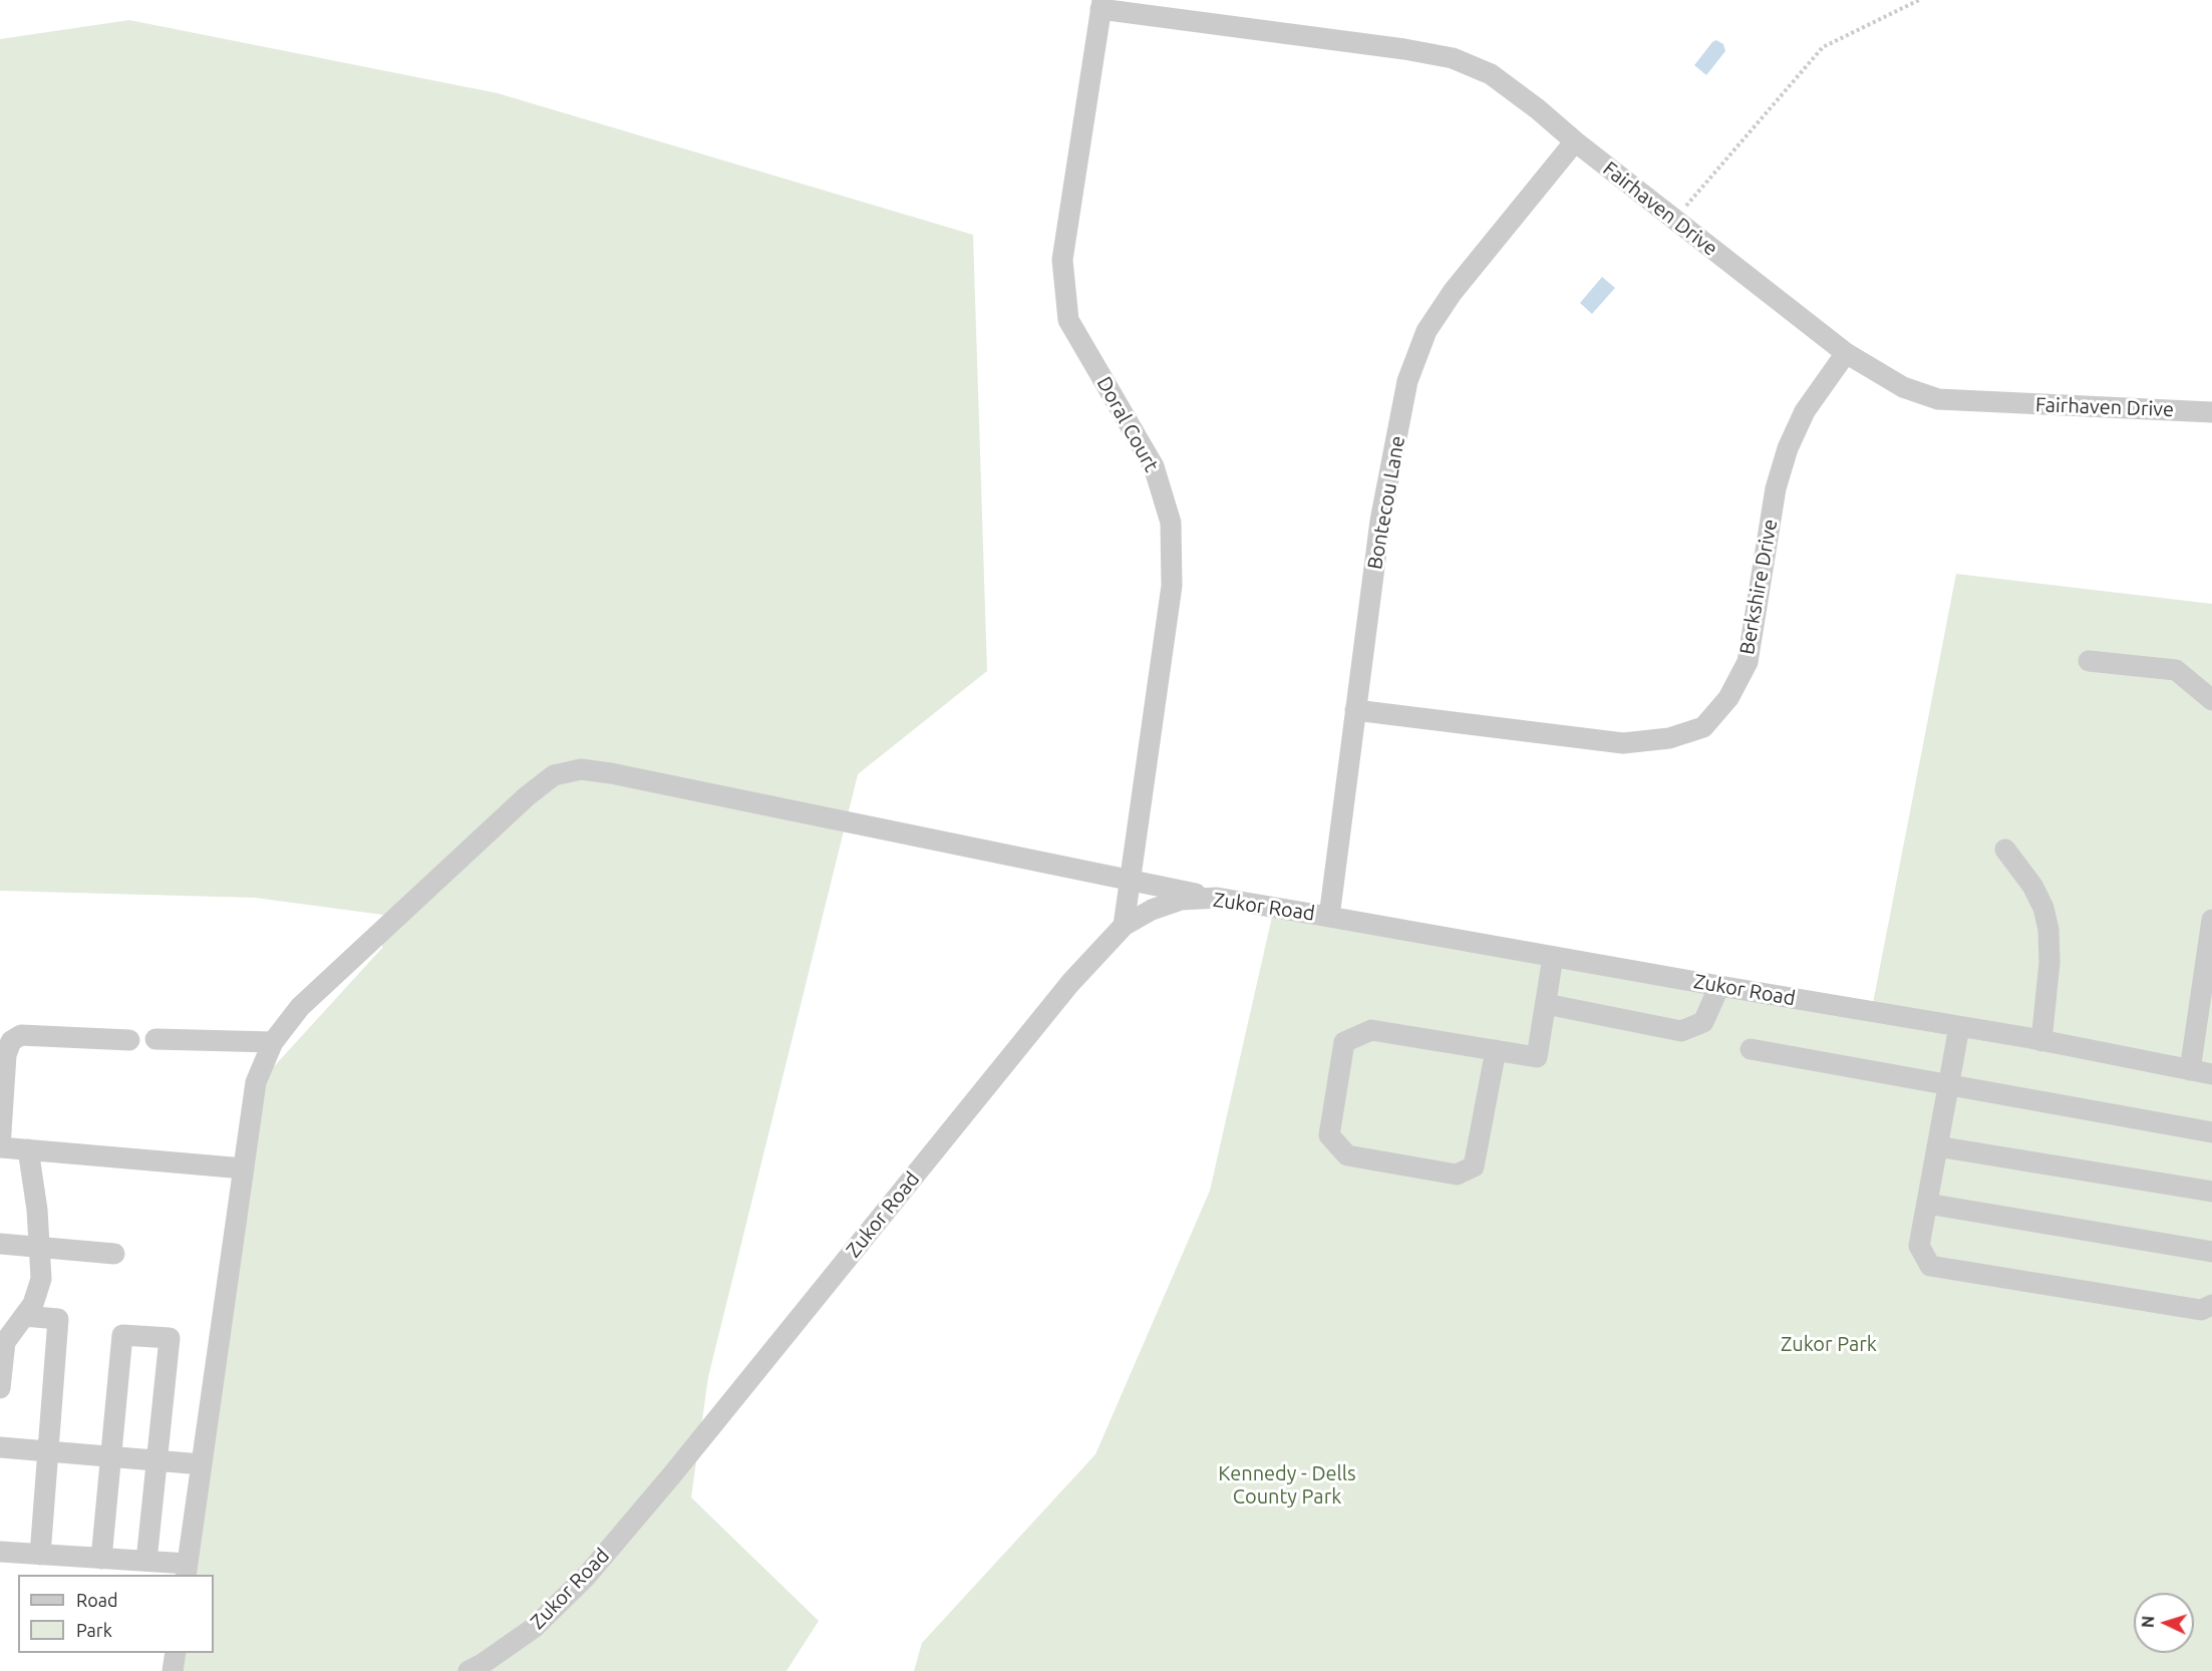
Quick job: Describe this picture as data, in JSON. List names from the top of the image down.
{
  "streets": {
    "street": [
      "Fairhaven Drive",
      "Doral Court",
      "Bontecou Lane",
      "Berkshire Drive",
      "Zukor Road"
    ]
  },
  "crossings": [
    ["Fairhaven Drive", "Doral Court"],
    ["Fairhaven Drive", "Bontecou Lane"],
    ["Fairhaven Drive", "Berkshire Drive"],
    ["Doral Court", "Zukor Road"],
    ["Bontecou Lane", "Berkshire Drive"],
    ["Bontecou Lane", "Zukor Road"]
  ],
  "parks": ["Zukor Park", "Kennedy - Dells County Park"],
  "legend": ["Road", "Park"],
  "north": "left"
}
